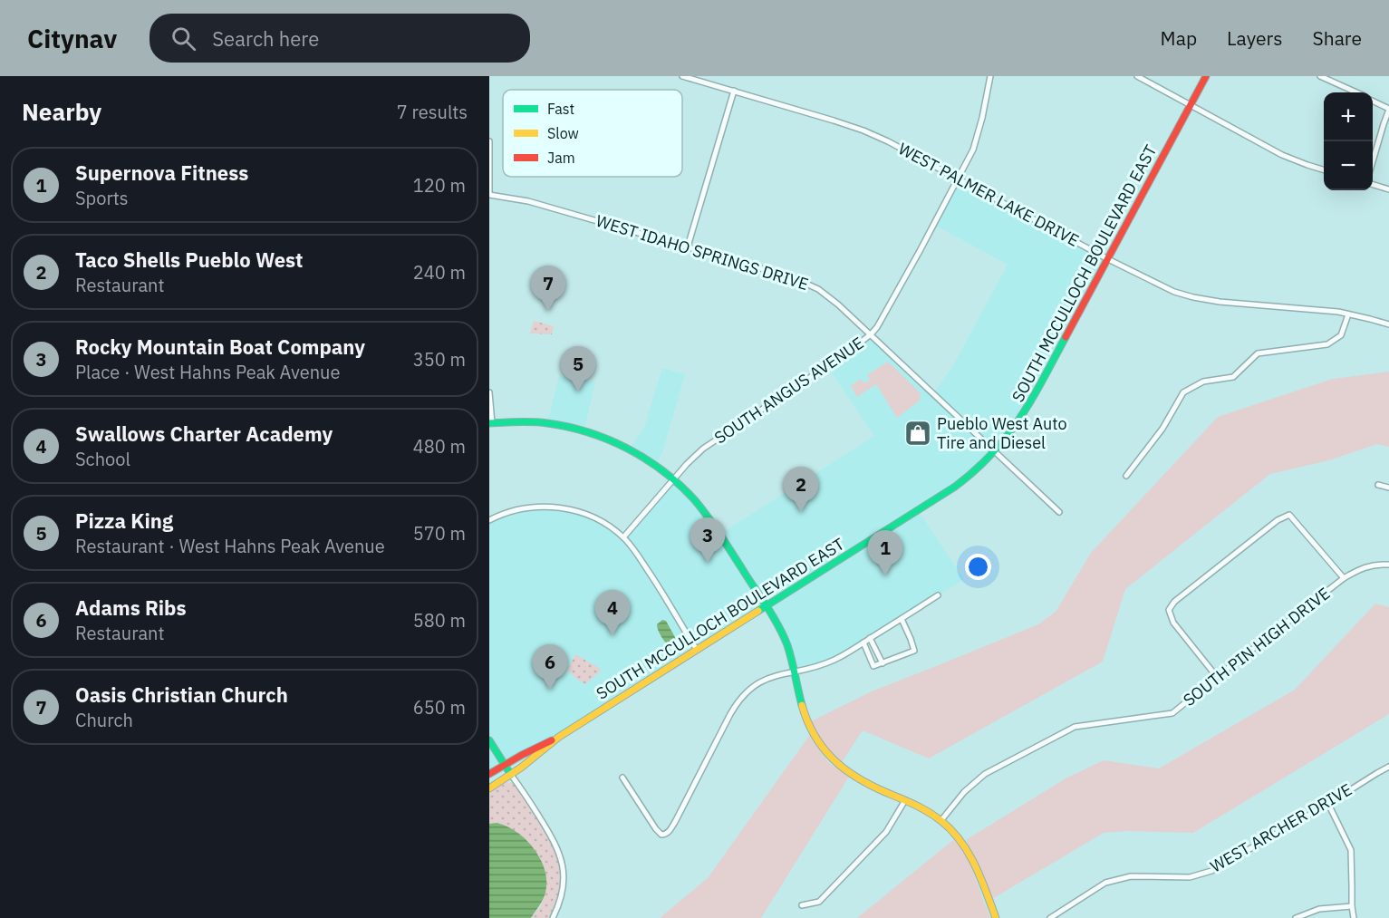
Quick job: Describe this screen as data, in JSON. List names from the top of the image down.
{
  "streets": {
    "main road": ["SOUTH MCCULLOCH BOULEVARD EAST"],
    "street": [
      "WEST PALMER LAKE DRIVE",
      "WEST IDAHO SPRINGS DRIVE",
      "SOUTH ANGUS AVENUE",
      "SOUTH PIN HIGH DRIVE",
      "WEST ARCHER DRIVE"
    ]
  },
  "crossings": [
    ["WEST PALMER LAKE DRIVE", "SOUTH MCCULLOCH BOULEVARD EAST"],
    ["WEST PALMER LAKE DRIVE", "SOUTH ANGUS AVENUE"],
    ["WEST IDAHO SPRINGS DRIVE", "SOUTH MCCULLOCH BOULEVARD EAST"],
    ["WEST IDAHO SPRINGS DRIVE", "SOUTH ANGUS AVENUE"]
  ],
  "places": {
    "shop": ["Pueblo West Auto Tire and Diesel"]
  },
  "legend": ["Fast", "Slow", "Jam"],
  "page": {
    "header": "Citynav",
    "search": "Search here",
    "nav": ["Map", "Layers", "Share"],
    "heading": ["Nearby", "7 results"],
    "map_buttons": ["+", "−"],
    "list": [
      {
        "mark": "1",
        "name": "Supernova Fitness",
        "note": "Sports",
        "value": "120 m"
      },
      {
        "mark": "2",
        "name": "Taco Shells Pueblo West",
        "note": "Restaurant",
        "value": "240 m"
      },
      {
        "mark": "3",
        "name": "Rocky Mountain Boat Company",
        "note": "Place · West Hahns Peak Avenue",
        "value": "350 m"
      },
      {
        "mark": "4",
        "name": "Swallows Charter Academy",
        "note": "School",
        "value": "480 m"
      },
      {
        "mark": "5",
        "name": "Pizza King",
        "note": "Restaurant · West Hahns Peak Avenue",
        "value": "570 m"
      },
      {
        "mark": "6",
        "name": "Adams Ribs",
        "note": "Restaurant",
        "value": "580 m"
      },
      {
        "mark": "7",
        "name": "Oasis Christian Church",
        "note": "Church",
        "value": "650 m"
      }
    ],
    "pins": [
      "7",
      "5",
      "2",
      "3",
      "1",
      "4",
      "6"
    ]
  }
}
